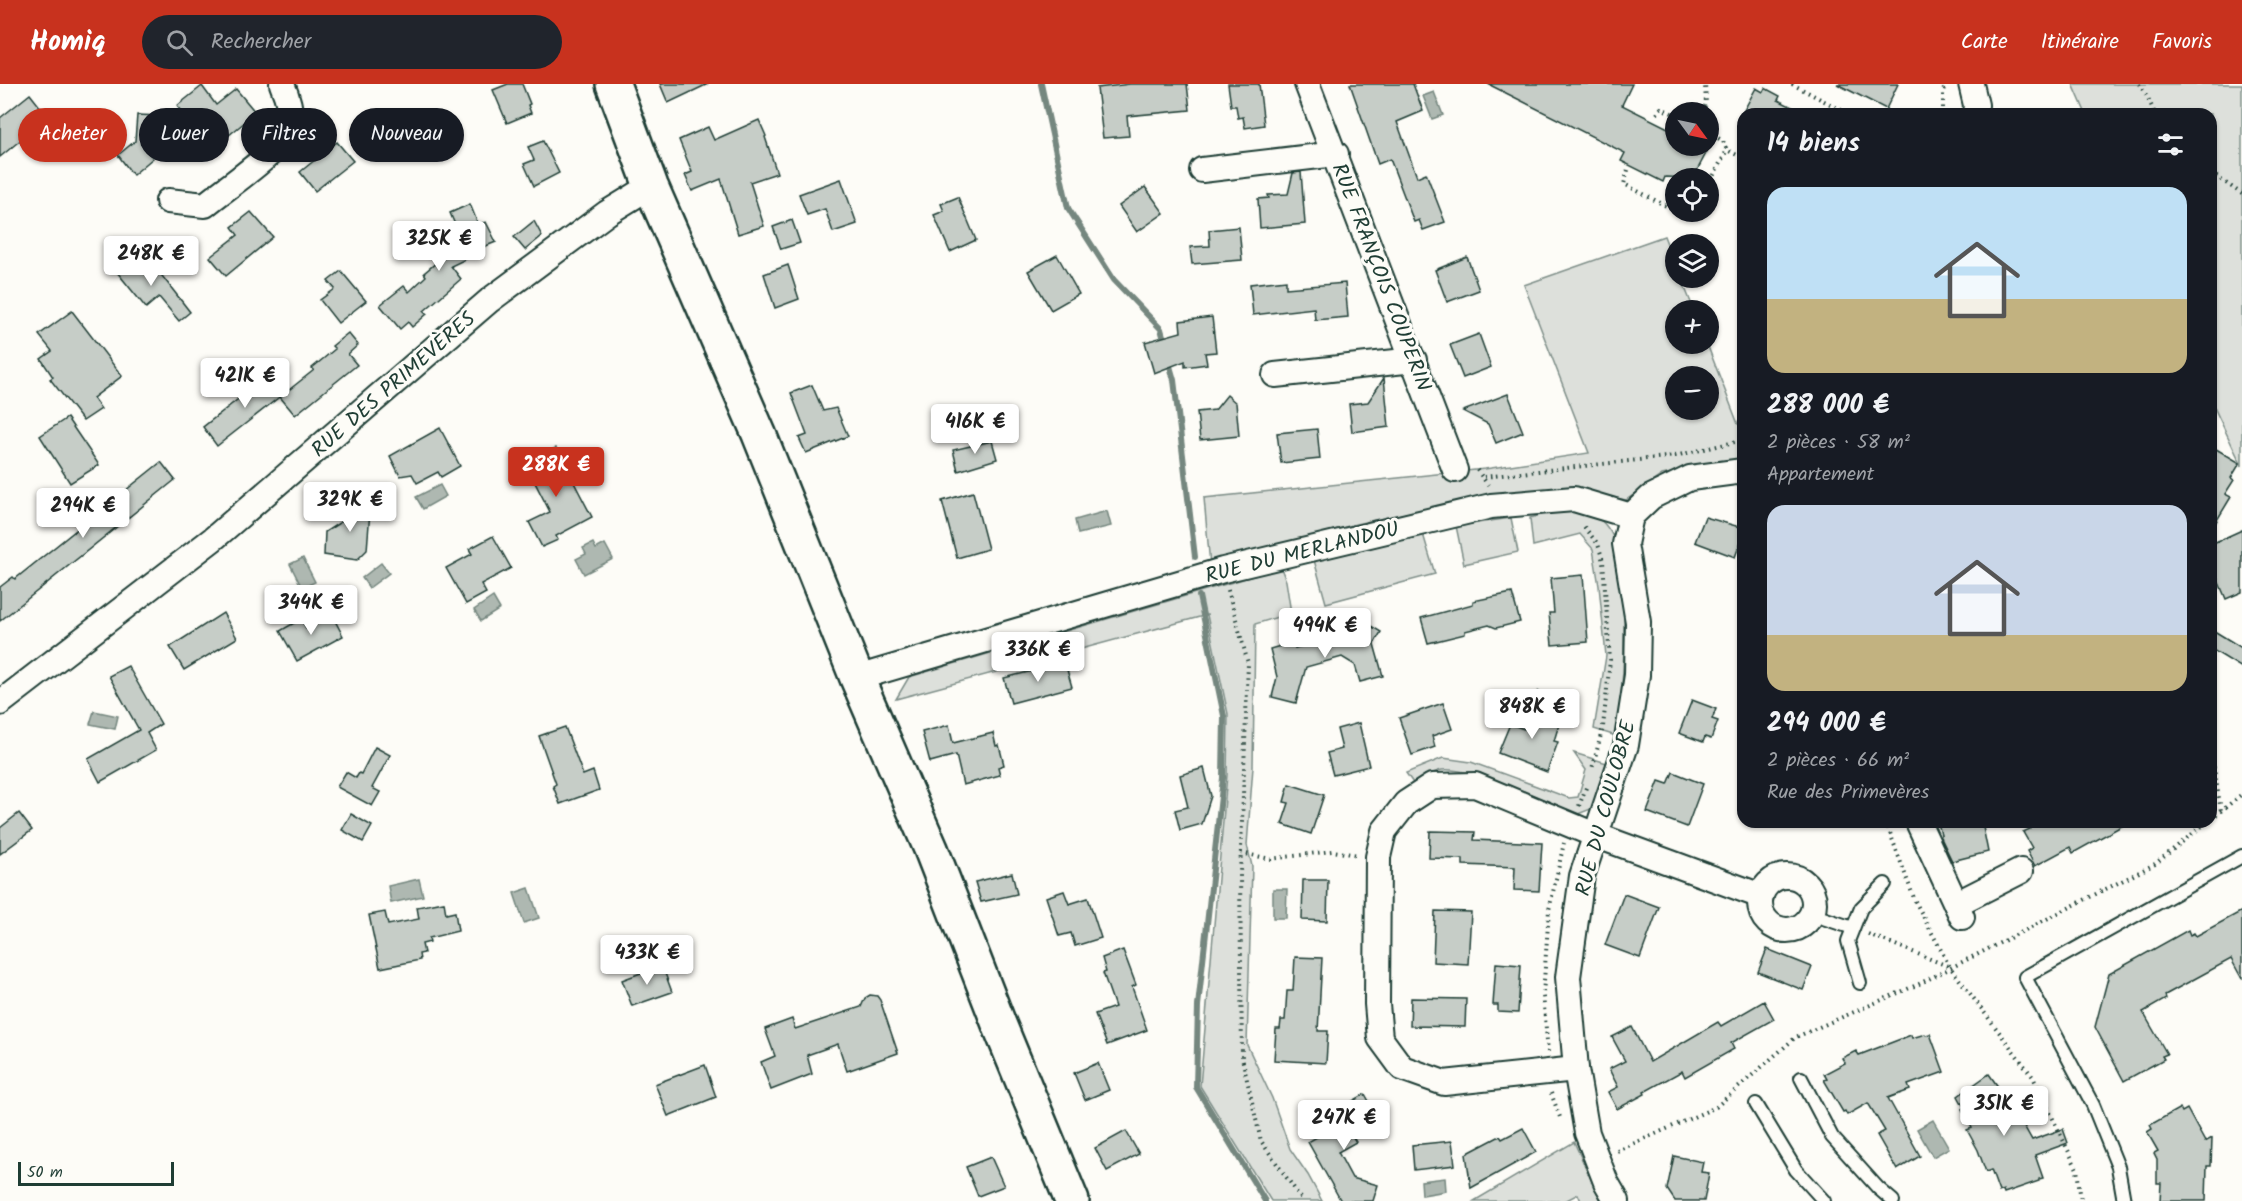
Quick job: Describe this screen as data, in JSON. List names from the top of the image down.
{
  "streets": {
    "street": [
      "RUE FRANÇOIS COUPERIN",
      "RUE DES PRIMEVÈRES",
      "RUE DU MERLANDOU",
      "RUE DU COULOBRE"
    ]
  },
  "crossings": [
    ["RUE DU MERLANDOU", "RUE DU COULOBRE"]
  ],
  "scale_bar": "50 m",
  "north": "bottom right",
  "page": {
    "header": "Homiq",
    "search": "Rechercher",
    "nav": ["Carte", "Itinéraire", "Favoris"],
    "map_buttons": ["+", "−"],
    "chip": [
      "Acheter",
      "Louer",
      "Filtres",
      "Nouveau"
    ],
    "heading": "14 biens",
    "list": [
      {
        "name": "288 000 €",
        "note": "2 pièces · 58 m² · Appartement"
      },
      {
        "name": "294 000 €",
        "note": "2 pièces · 66 m² · Rue des Primevères"
      }
    ],
    "price": [
      "325K €",
      "248K €",
      "421K €",
      "416K €",
      "288K €",
      "329K €",
      "294K €",
      "344K €",
      "494K €",
      "336K €",
      "848K €",
      "433K €",
      "351K €",
      "247K €"
    ],
    "scale": "50 m"
  }
}
